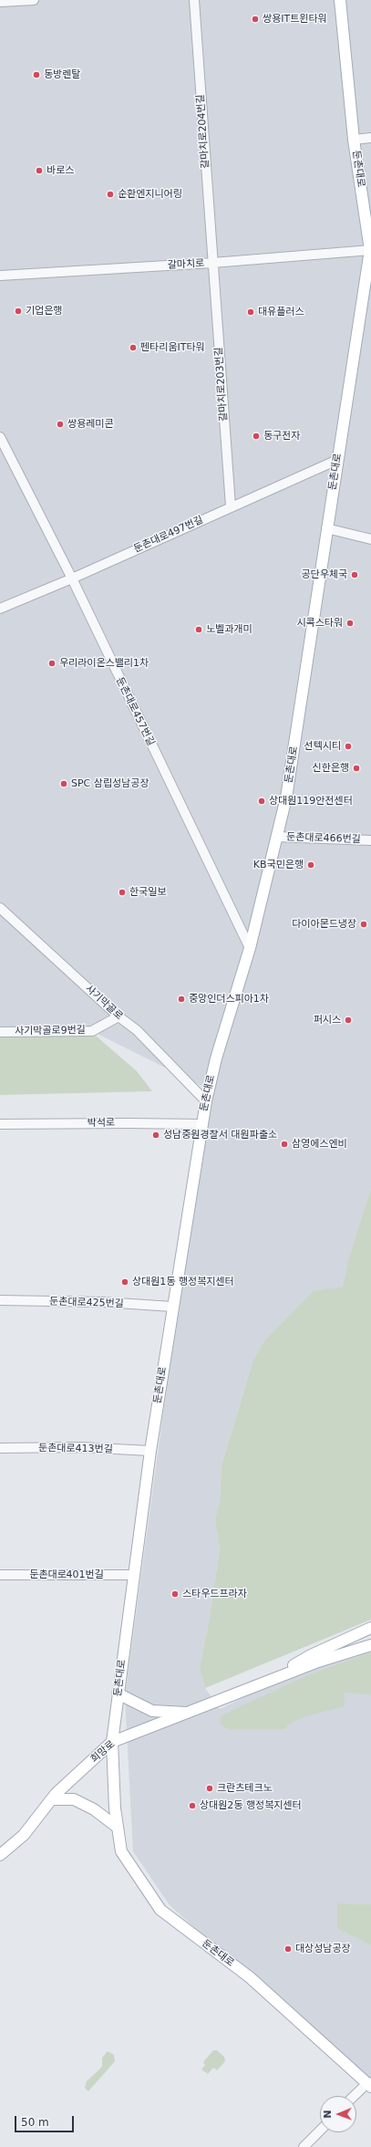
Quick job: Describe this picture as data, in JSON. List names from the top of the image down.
{
  "streets": {
    "main road": ["둔촌대로", "희망로"],
    "street": [
      "갈마치로204번길",
      "갈마치로",
      "갈마치로203번길",
      "둔촌대로497번길",
      "둔촌대로457번길",
      "둔촌대로466번길",
      "사기막골로",
      "사기막골로9번길",
      "박석로",
      "둔촌대로425번길",
      "둔촌대로413번길",
      "둔촌대로401번길"
    ]
  },
  "crossings": [
    ["갈마치로204번길", "갈마치로"],
    ["갈마치로204번길", "갈마치로203번길"],
    ["둔촌대로", "갈마치로"],
    ["둔촌대로", "둔촌대로497번길"],
    ["둔촌대로", "둔촌대로457번길"],
    ["둔촌대로", "둔촌대로466번길"],
    ["둔촌대로", "사기막골로"],
    ["둔촌대로", "박석로"],
    ["둔촌대로", "둔촌대로425번길"],
    ["둔촌대로", "둔촌대로413번길"],
    ["둔촌대로", "둔촌대로401번길"],
    ["둔촌대로", "희망로"],
    ["갈마치로", "갈마치로203번길"],
    ["갈마치로203번길", "둔촌대로497번길"],
    ["둔촌대로497번길", "둔촌대로457번길"],
    ["사기막골로", "사기막골로9번길"]
  ],
  "places": [
    "쌍용IT트윈타워",
    "동방렌탈",
    "바로스",
    "순환엔지니어링",
    "기업은행",
    "대유플러스",
    "펜타리움IT타워",
    "쌍용레미콘",
    "동구전자",
    "공단우체국",
    "시콕스타워",
    "노벨과개미",
    "우리라이온스밸리1차",
    "선텍시티",
    "신한은행",
    "SPC 삼립성남공장",
    "상대원119안전센터",
    "KB국민은행",
    "한국일보",
    "다이아몬드냉장",
    "중앙인더스피아1차",
    "퍼시스",
    "성남중원경찰서 대원파출소",
    "삼영에스엔비",
    "상대원1동 행정복지센터",
    "스타우드프라자",
    "크란츠테크노",
    "상대원2동 행정복지센터",
    "대상성남공장"
  ],
  "scale_bar": "50 m",
  "north": "left"
}
